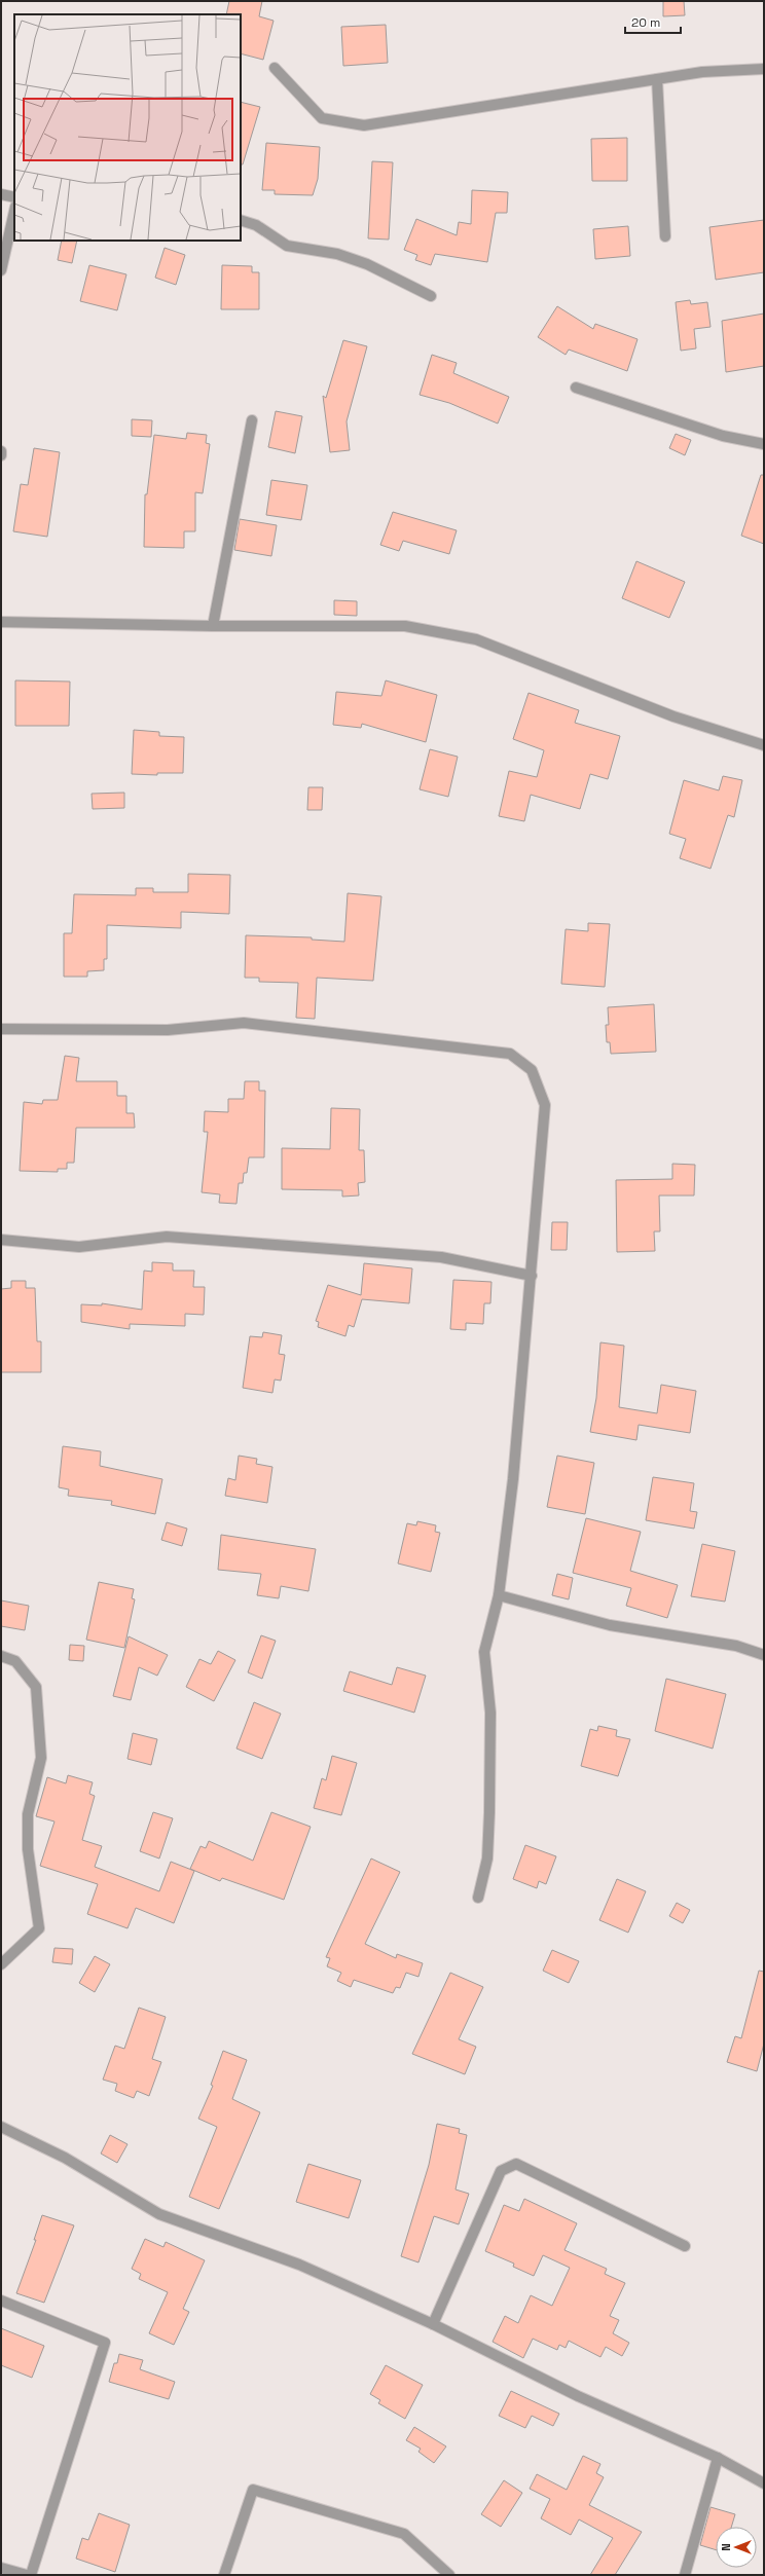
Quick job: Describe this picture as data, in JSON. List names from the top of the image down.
{
  "scale_bar": "20 m",
  "north": "left"
}
